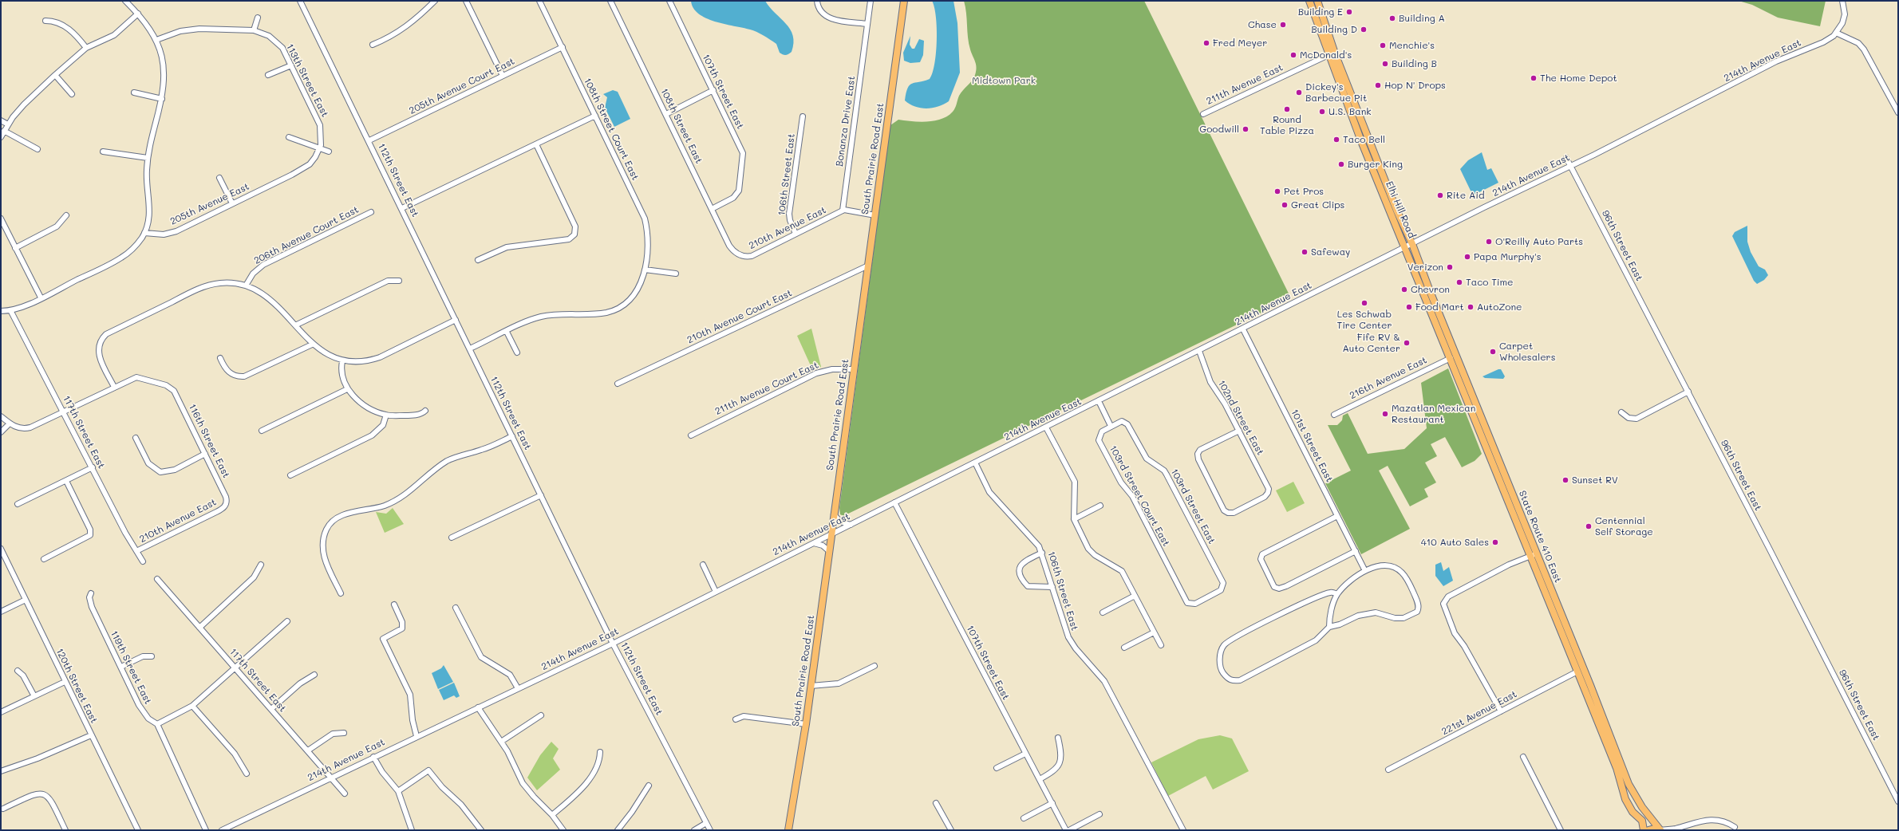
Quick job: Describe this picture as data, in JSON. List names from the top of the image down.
{
  "streets": {
    "main road": ["South Prairie Road East", "Elhi Hill Road", "State Route 410 East"],
    "street": [
      "214th Avenue East",
      "113th Street East",
      "211th Avenue East",
      "205th Avenue Court East",
      "107th Street East",
      "Bonanza Drive East",
      "108th Street East",
      "108th Street Court East",
      "106th Street East",
      "112th Street East",
      "205th Avenue East",
      "210th Avenue East",
      "206th Avenue Court East",
      "96th Street East",
      "210th Avenue Court East",
      "216th Avenue East",
      "211th Avenue Court East",
      "102nd Street East",
      "117th Street East",
      "116th Street East",
      "101st Street East",
      "103rd Street Court East",
      "103rd Street East",
      "119th Street East",
      "120th Street East",
      "221st Avenue East"
    ]
  },
  "crossings": [
    ["214th Avenue East", "107th Street East"],
    ["214th Avenue East", "South Prairie Road East"],
    ["214th Avenue East", "106th Street East"],
    ["214th Avenue East", "112th Street East"],
    ["214th Avenue East", "Elhi Hill Road"],
    ["214th Avenue East", "96th Street East"],
    ["214th Avenue East", "102nd Street East"],
    ["214th Avenue East", "117th Street East"],
    ["214th Avenue East", "101st Street East"],
    ["214th Avenue East", "State Route 410 East"],
    ["113th Street East", "205th Avenue East"],
    ["211th Avenue East", "Elhi Hill Road"],
    ["205th Avenue Court East", "108th Street Court East"],
    ["205th Avenue Court East", "112th Street East"],
    ["107th Street East", "108th Street East"],
    ["Bonanza Drive East", "210th Avenue East"],
    ["108th Street East", "210th Avenue East"],
    ["108th Street Court East", "112th Street East"],
    ["South Prairie Road East", "210th Avenue Court East"],
    ["South Prairie Road East", "211th Avenue Court East"],
    ["106th Street East", "210th Avenue East"],
    ["Elhi Hill Road", "State Route 410 East"],
    ["210th Avenue East", "117th Street East"],
    ["210th Avenue East", "116th Street East"],
    ["216th Avenue East", "State Route 410 East"],
    ["103rd Street Court East", "103rd Street East"],
    ["State Route 410 East", "221st Avenue East"]
  ],
  "parks": ["Midtown Park"],
  "places": [
    "Building E",
    "Building A",
    "Chase",
    "Building D",
    "Fred Meyer",
    "Menchie's",
    "McDonald's",
    "Building B",
    "The Home Depot",
    "Hop N' Drops",
    "Dickey's Barbecue Pit",
    "Round Table Pizza",
    "U.S. Bank",
    "Goodwill",
    "Taco Bell",
    "Burger King",
    "Pet Pros",
    "Rite Aid",
    "Great Clips",
    "O'Reilly Auto Parts",
    "Safeway",
    "Papa Murphy's",
    "Verizon",
    "Taco Time",
    "Chevron",
    "Les Schwab Tire Center",
    "Food Mart",
    "AutoZone",
    "Fife RV & Auto Center",
    "Carpet Wholesalers",
    "Mazatlan Mexican Restaurant",
    "Sunset RV",
    "Centennial Self Storage",
    "410 Auto Sales"
  ]
}
